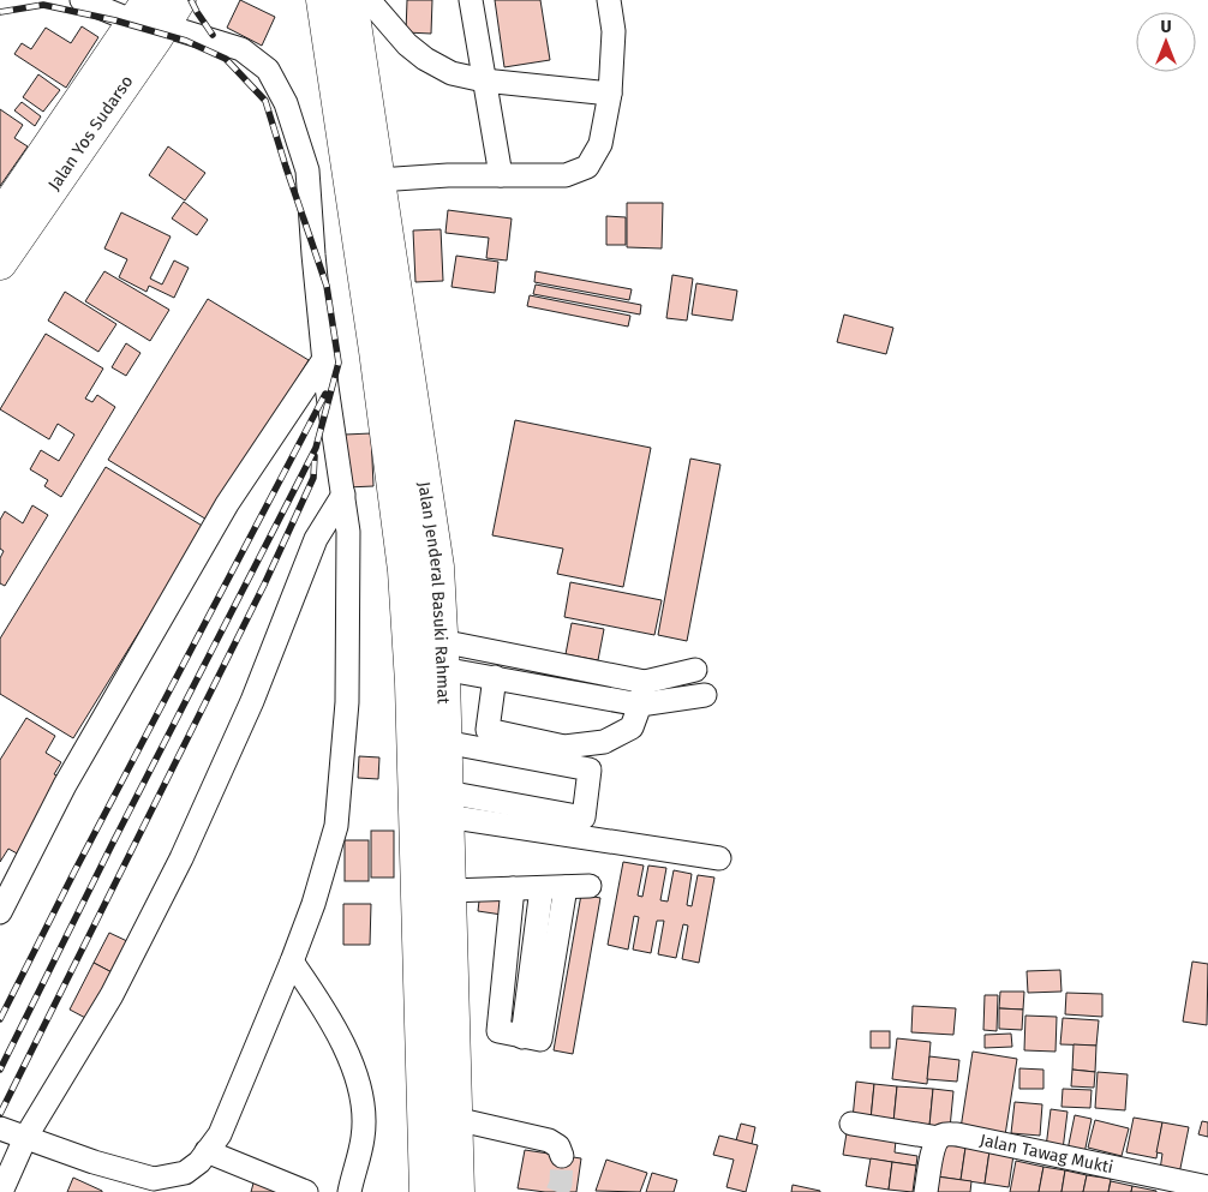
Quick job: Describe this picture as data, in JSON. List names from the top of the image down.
{
  "streets": {
    "highway": ["Jalan Yos Sudarso", "Jalan Jenderal Basuki Rahmat"],
    "street": ["Jalan Tawag Mukti"]
  },
  "north": "top"
}
